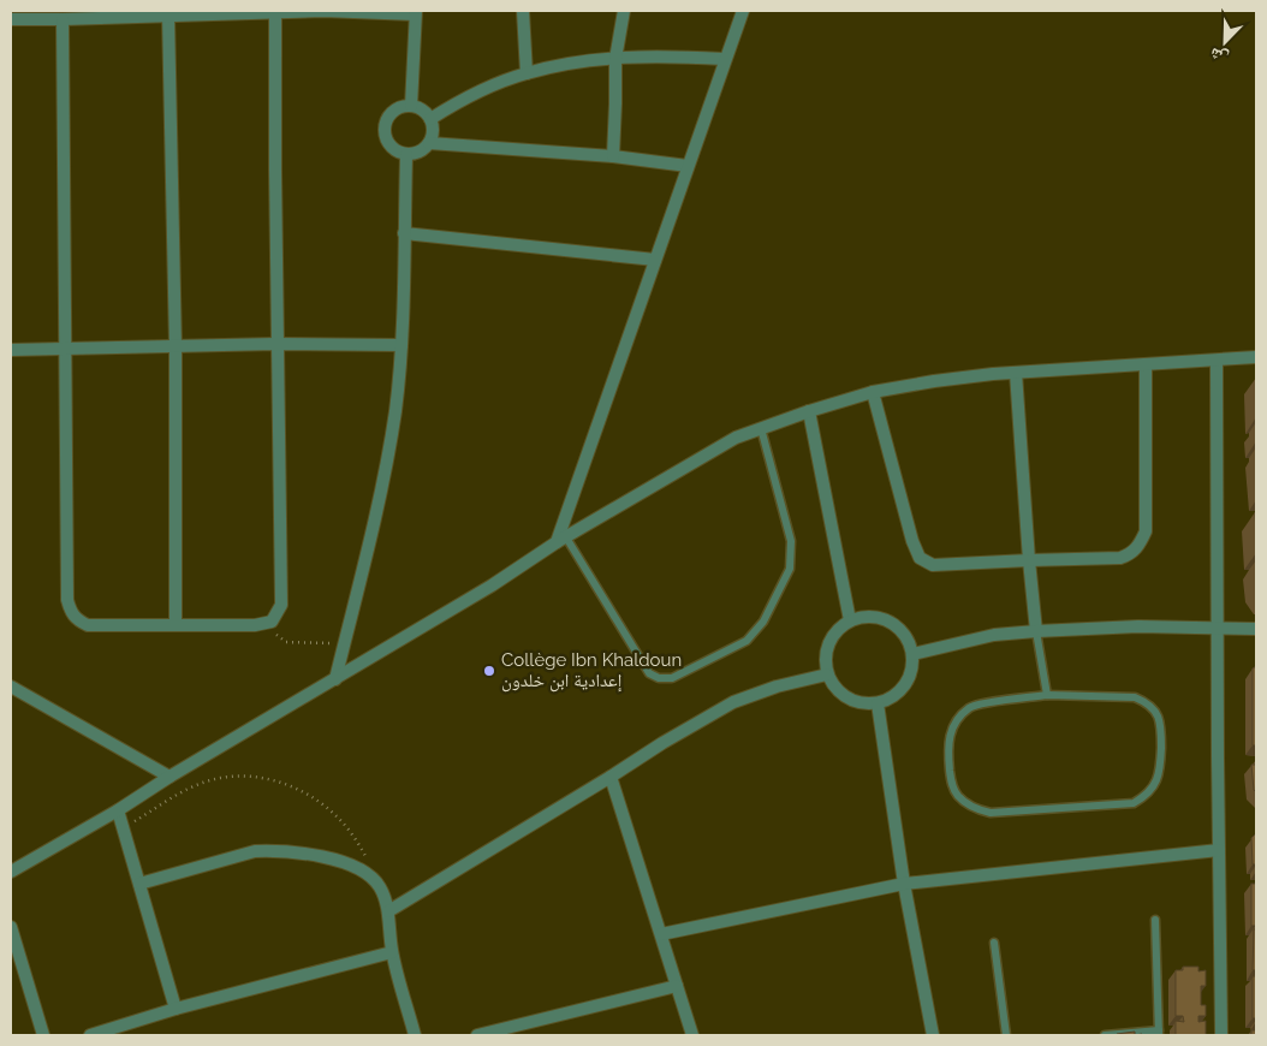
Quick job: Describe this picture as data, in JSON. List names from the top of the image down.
{
  "places": ["Collège Ibn Khaldoun إعدادية ابن خلدون"],
  "north": "bottom left"
}
